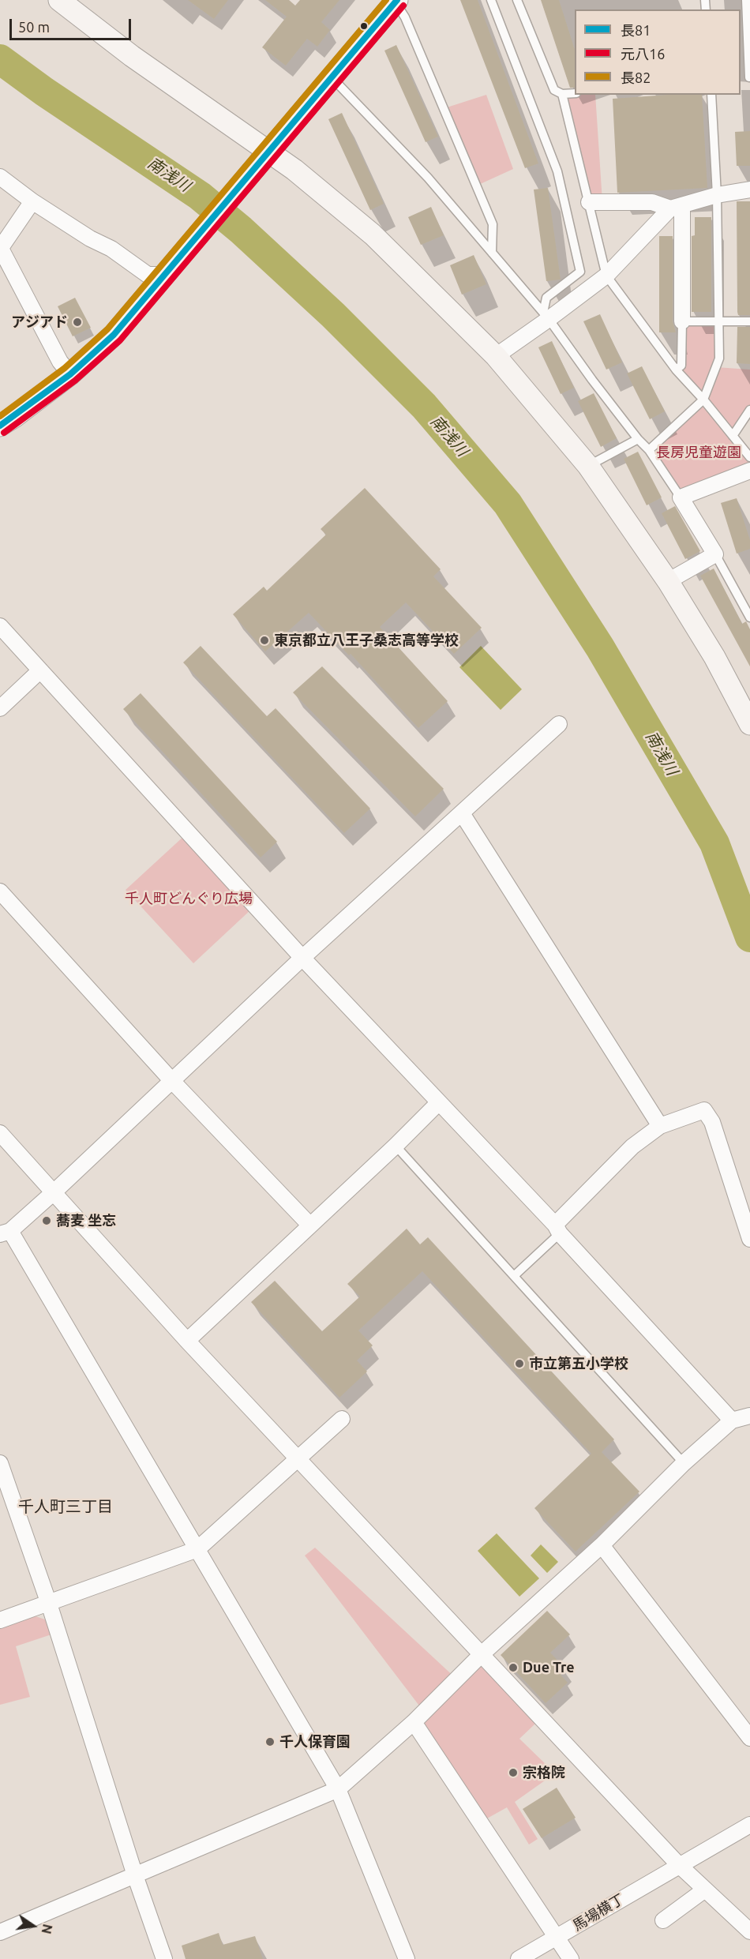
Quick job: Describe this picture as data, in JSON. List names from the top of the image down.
{
  "streets": {
    "street": ["馬場横丁"]
  },
  "districts": ["千人町三丁目"],
  "water": ["南浅川"],
  "parks": ["長房児童遊園", "千人町どんぐり広場"],
  "places": [
    "アジアド",
    "東京都立八王子桑志高等学校",
    "蕎麦 坐忘",
    "市立第五小学校",
    "Due Tre",
    "千人保育園",
    "宗格院"
  ],
  "lines": ["transit line 長81", "transit line 長82", "transit line 元八16"],
  "legend": ["長81", "元八16", "長82"],
  "scale_bar": "50 m",
  "north": "right"
}
